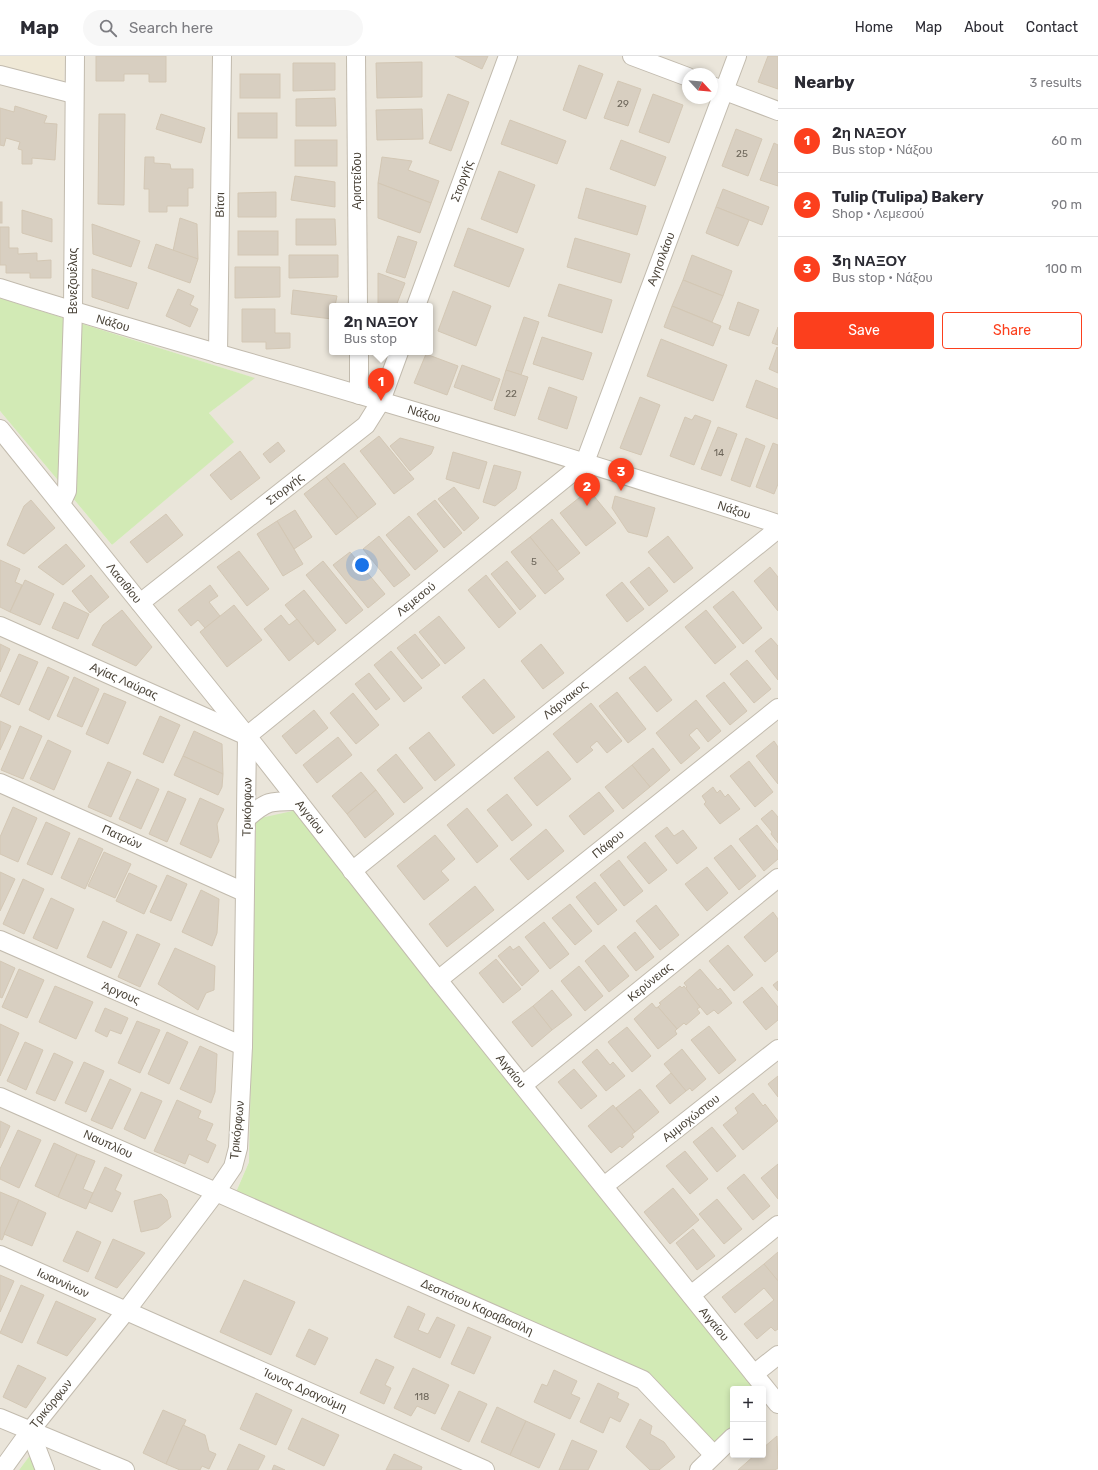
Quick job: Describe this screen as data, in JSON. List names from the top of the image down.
{
  "streets": {
    "street": [
      "Αριστείδου",
      "Στοργής",
      "Βίτσι",
      "Αγησιλάου",
      "Βενεζουέλας",
      "Νάξου",
      "Λασιθίου",
      "Λεμεσού",
      "Αγίας Λαύρας",
      "Λάρνακος",
      "Τρικόρφων",
      "Αιγαίου",
      "Πατρών",
      "Πάφου",
      "Κερύνειας",
      "Άργους",
      "Αμμοχώστου",
      "Ναυπλίου",
      "Ιωαννίνων",
      "Δεσπότου Καραβασίλη",
      "Ίωνος Δραγούμη"
    ]
  },
  "crossings": [
    ["Στοργής", "Νάξου"],
    ["Στοργής", "Λασιθίου"],
    ["Βίτσι", "Νάξου"],
    ["Αγησιλάου", "Νάξου"],
    ["Αγησιλάου", "Λεμεσού"],
    ["Βενεζουέλας", "Νάξου"],
    ["Βενεζουέλας", "Λασιθίου"],
    ["Νάξου", "Λεμεσού"],
    ["Λασιθίου", "Λεμεσού"],
    ["Λασιθίου", "Αγίας Λαύρας"],
    ["Λασιθίου", "Τρικόρφων"],
    ["Λασιθίου", "Αιγαίου"],
    ["Λεμεσού", "Αγίας Λαύρας"],
    ["Λεμεσού", "Τρικόρφων"],
    ["Λεμεσού", "Αιγαίου"],
    ["Αγίας Λαύρας", "Τρικόρφων"],
    ["Αγίας Λαύρας", "Αιγαίου"],
    ["Λάρνακος", "Αιγαίου"],
    ["Τρικόρφων", "Αιγαίου"],
    ["Τρικόρφων", "Πατρών"],
    ["Τρικόρφων", "Άργους"],
    ["Τρικόρφων", "Ναυπλίου"],
    ["Τρικόρφων", "Ιωαννίνων"],
    ["Τρικόρφων", "Δεσπότου Καραβασίλη"],
    ["Τρικόρφων", "Ίωνος Δραγούμη"],
    ["Αιγαίου", "Πάφου"],
    ["Αιγαίου", "Κερύνειας"],
    ["Αιγαίου", "Αμμοχώστου"],
    ["Ναυπλίου", "Δεσπότου Καραβασίλη"],
    ["Ιωαννίνων", "Ίωνος Δραγούμη"]
  ],
  "house_numbers": [
    "29",
    "25",
    "22",
    "14",
    "5",
    "118"
  ],
  "north": "bottom right",
  "page": {
    "header": "Map",
    "search": "Search here",
    "nav": [
      "Home",
      "Map",
      "About",
      "Contact"
    ],
    "heading": ["Nearby", "3 results"],
    "list": [
      {
        "mark": "1",
        "name": "2η ΝΑΞΟΥ",
        "note": "Bus stop · Νάξου",
        "value": "60 m"
      },
      {
        "mark": "2",
        "name": "Tulip (Tulipa) Bakery",
        "note": "Shop · Λεμεσού",
        "value": "90 m"
      },
      {
        "mark": "3",
        "name": "3η ΝΑΞΟΥ",
        "note": "Bus stop · Νάξου",
        "value": "100 m"
      }
    ],
    "buttons": ["Save", "Share"],
    "popup": ["2η ΝΑΞΟΥ", "Bus stop"],
    "pins": ["1", "3", "2"],
    "map_buttons": ["+", "−"]
  }
}
